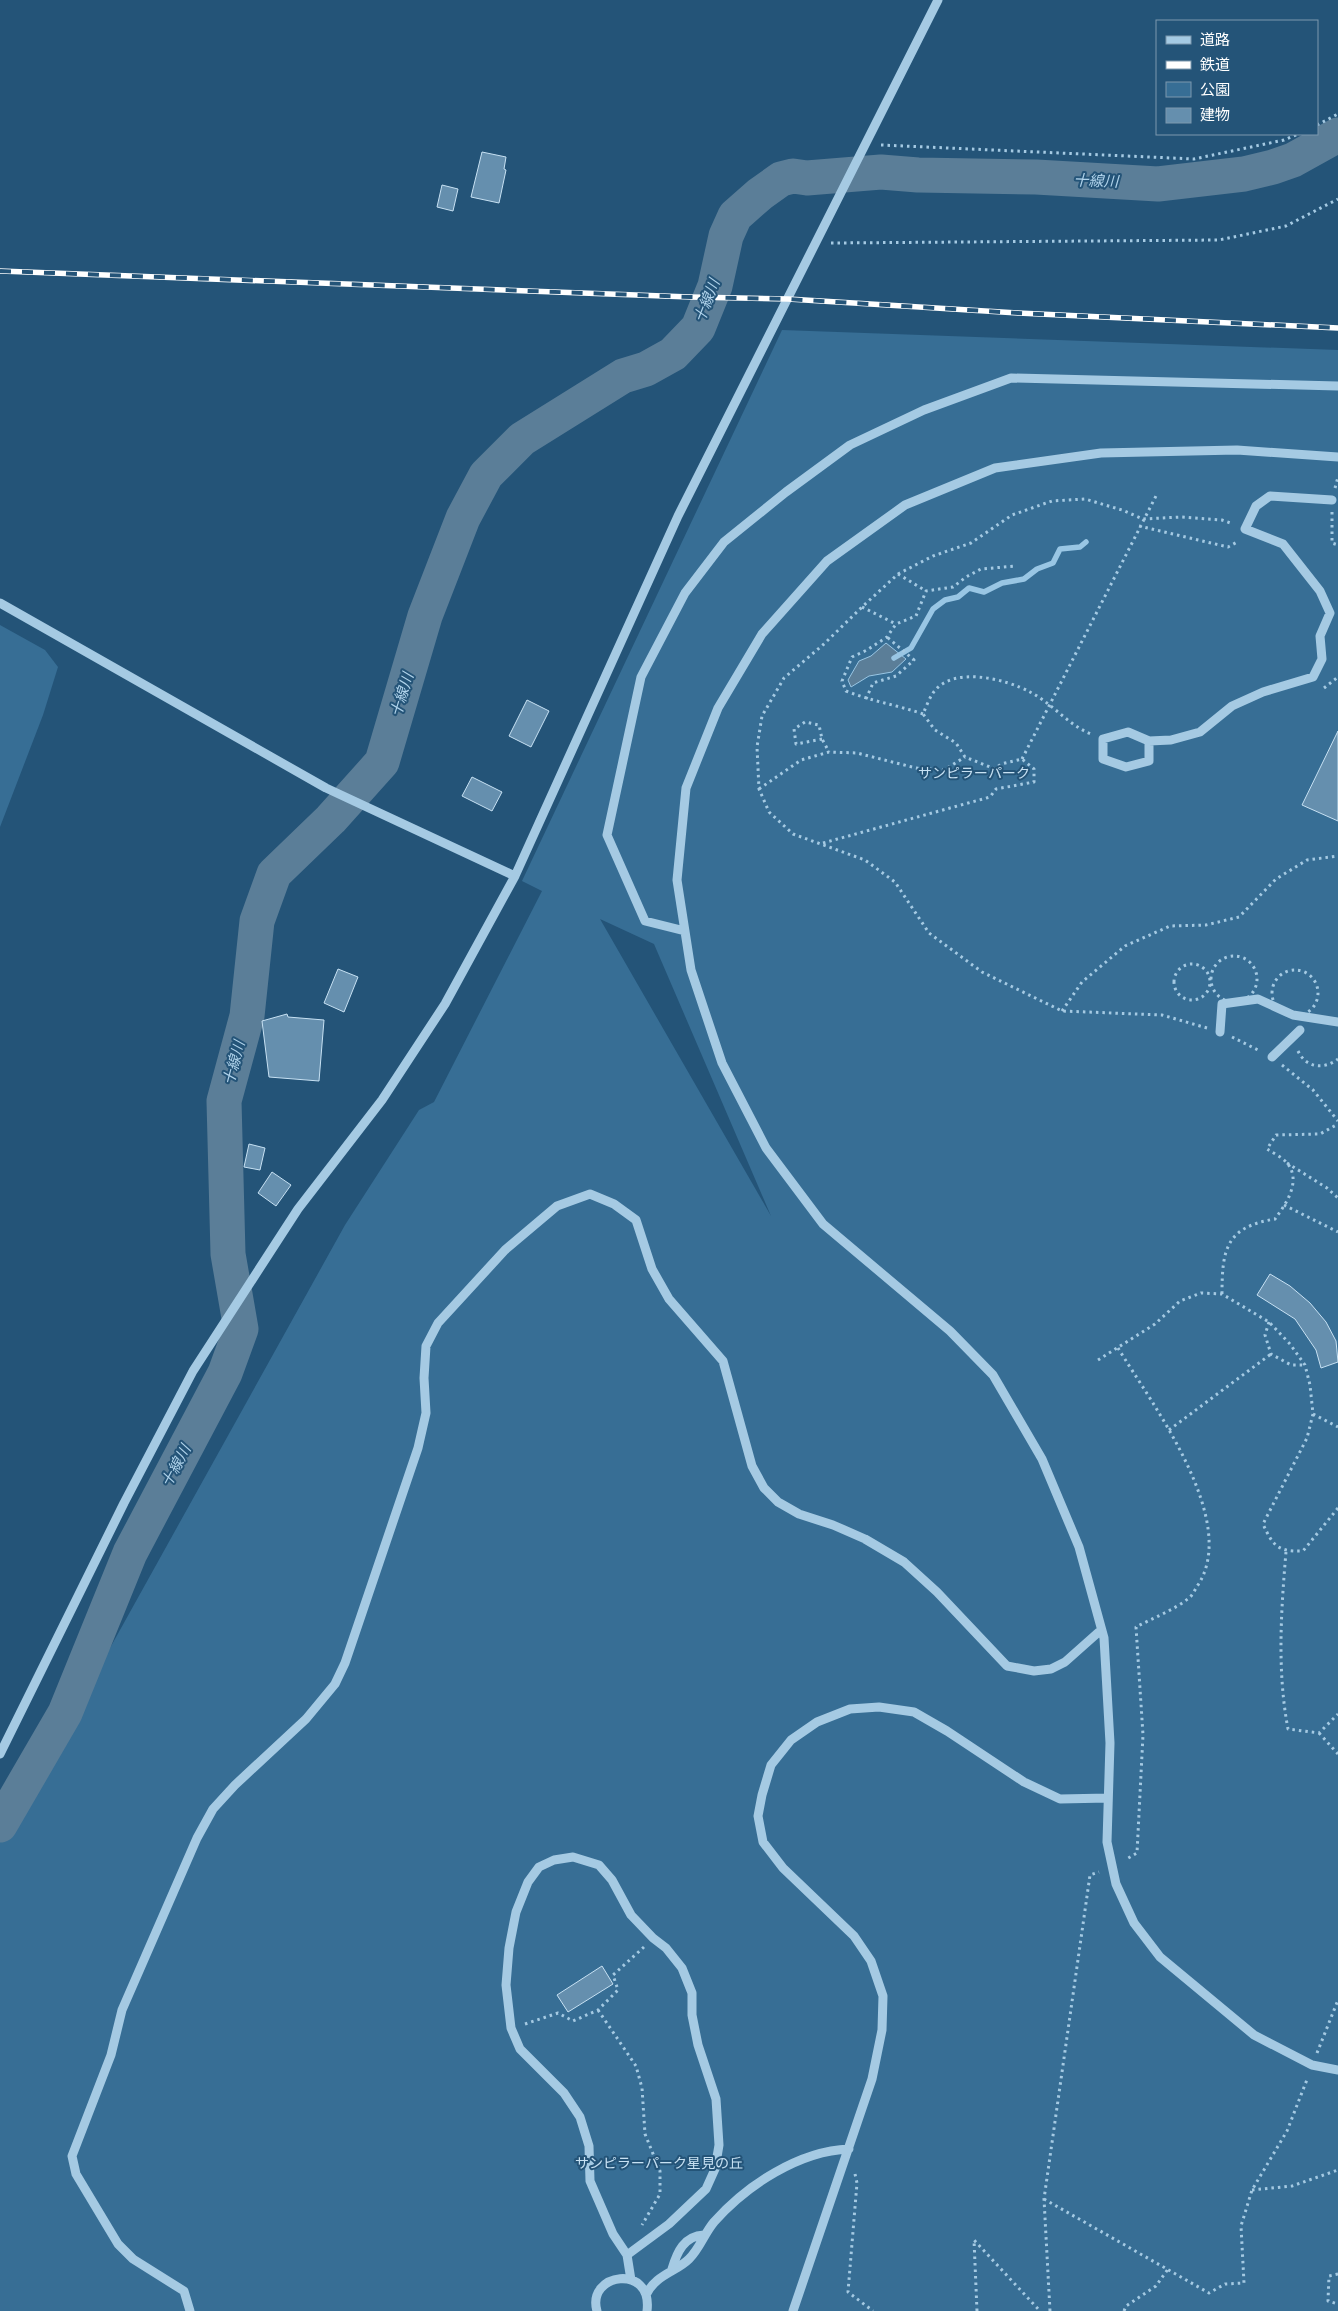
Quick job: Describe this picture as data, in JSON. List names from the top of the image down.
{
  "water": ["十線川"],
  "parks": ["サンピラーパーク", "サンピラーパーク星見の丘"],
  "legend": [
    "道路",
    "鉄道",
    "公園",
    "建物"
  ]
}
